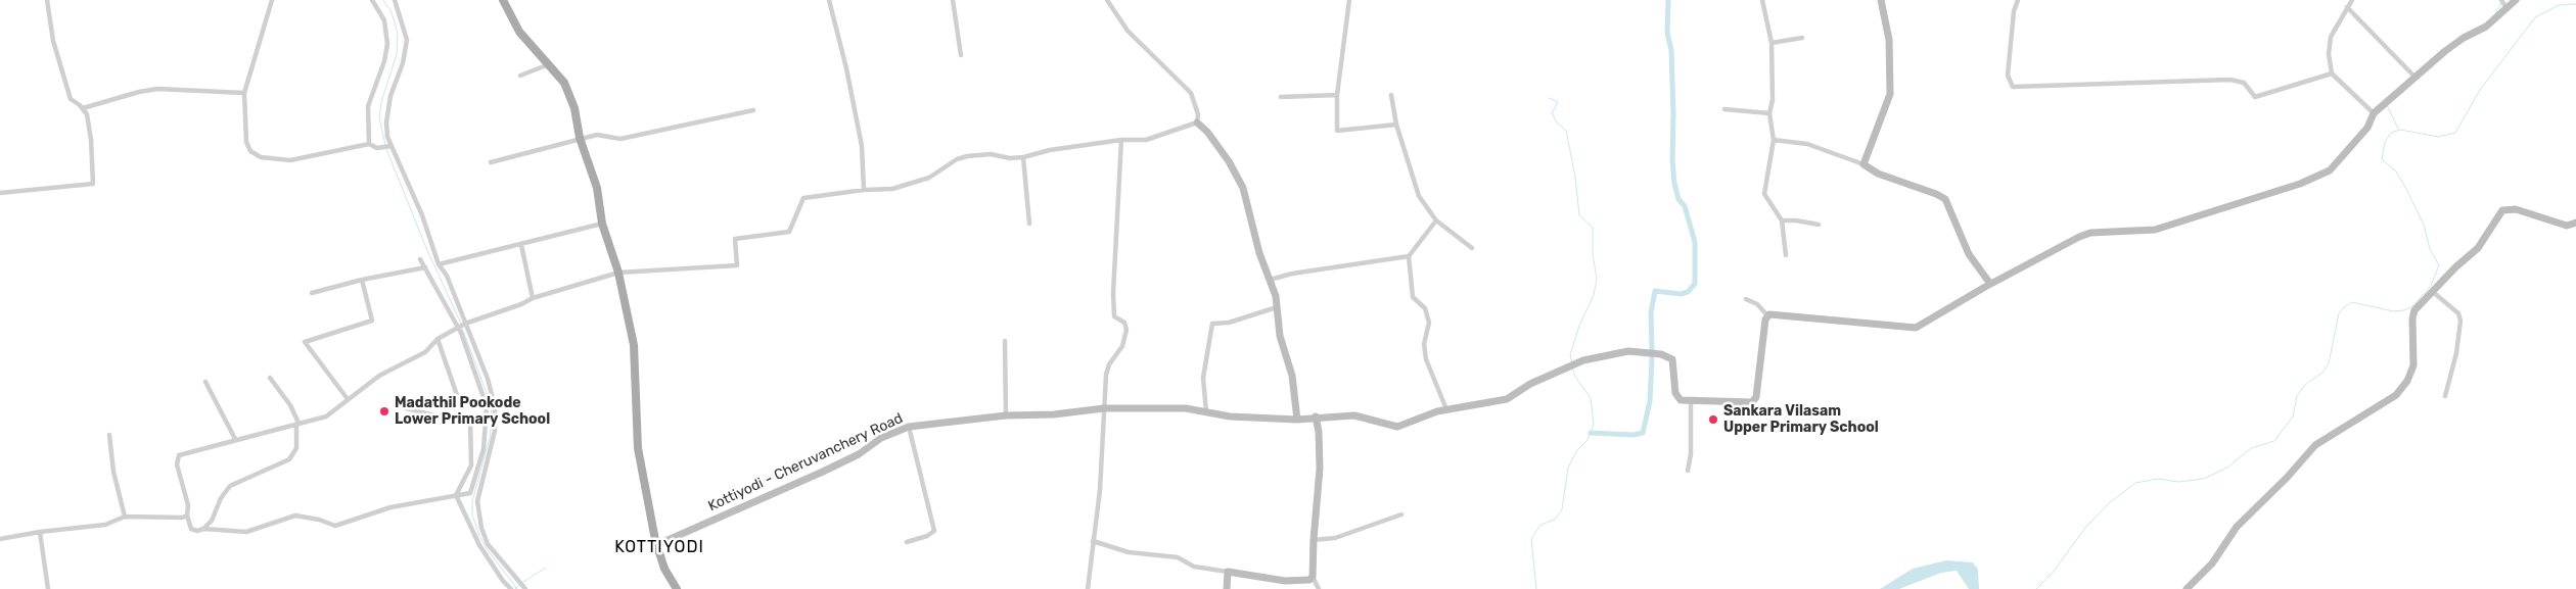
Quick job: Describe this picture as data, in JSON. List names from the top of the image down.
{
  "streets": {
    "main road": ["Kottiyodi - Cheruvanchery Road"]
  },
  "districts": ["KOTTIYODI"],
  "places": ["Madathil Pookode Lower Primary School", "Sankara Vilasam Upper Primary School"]
}
